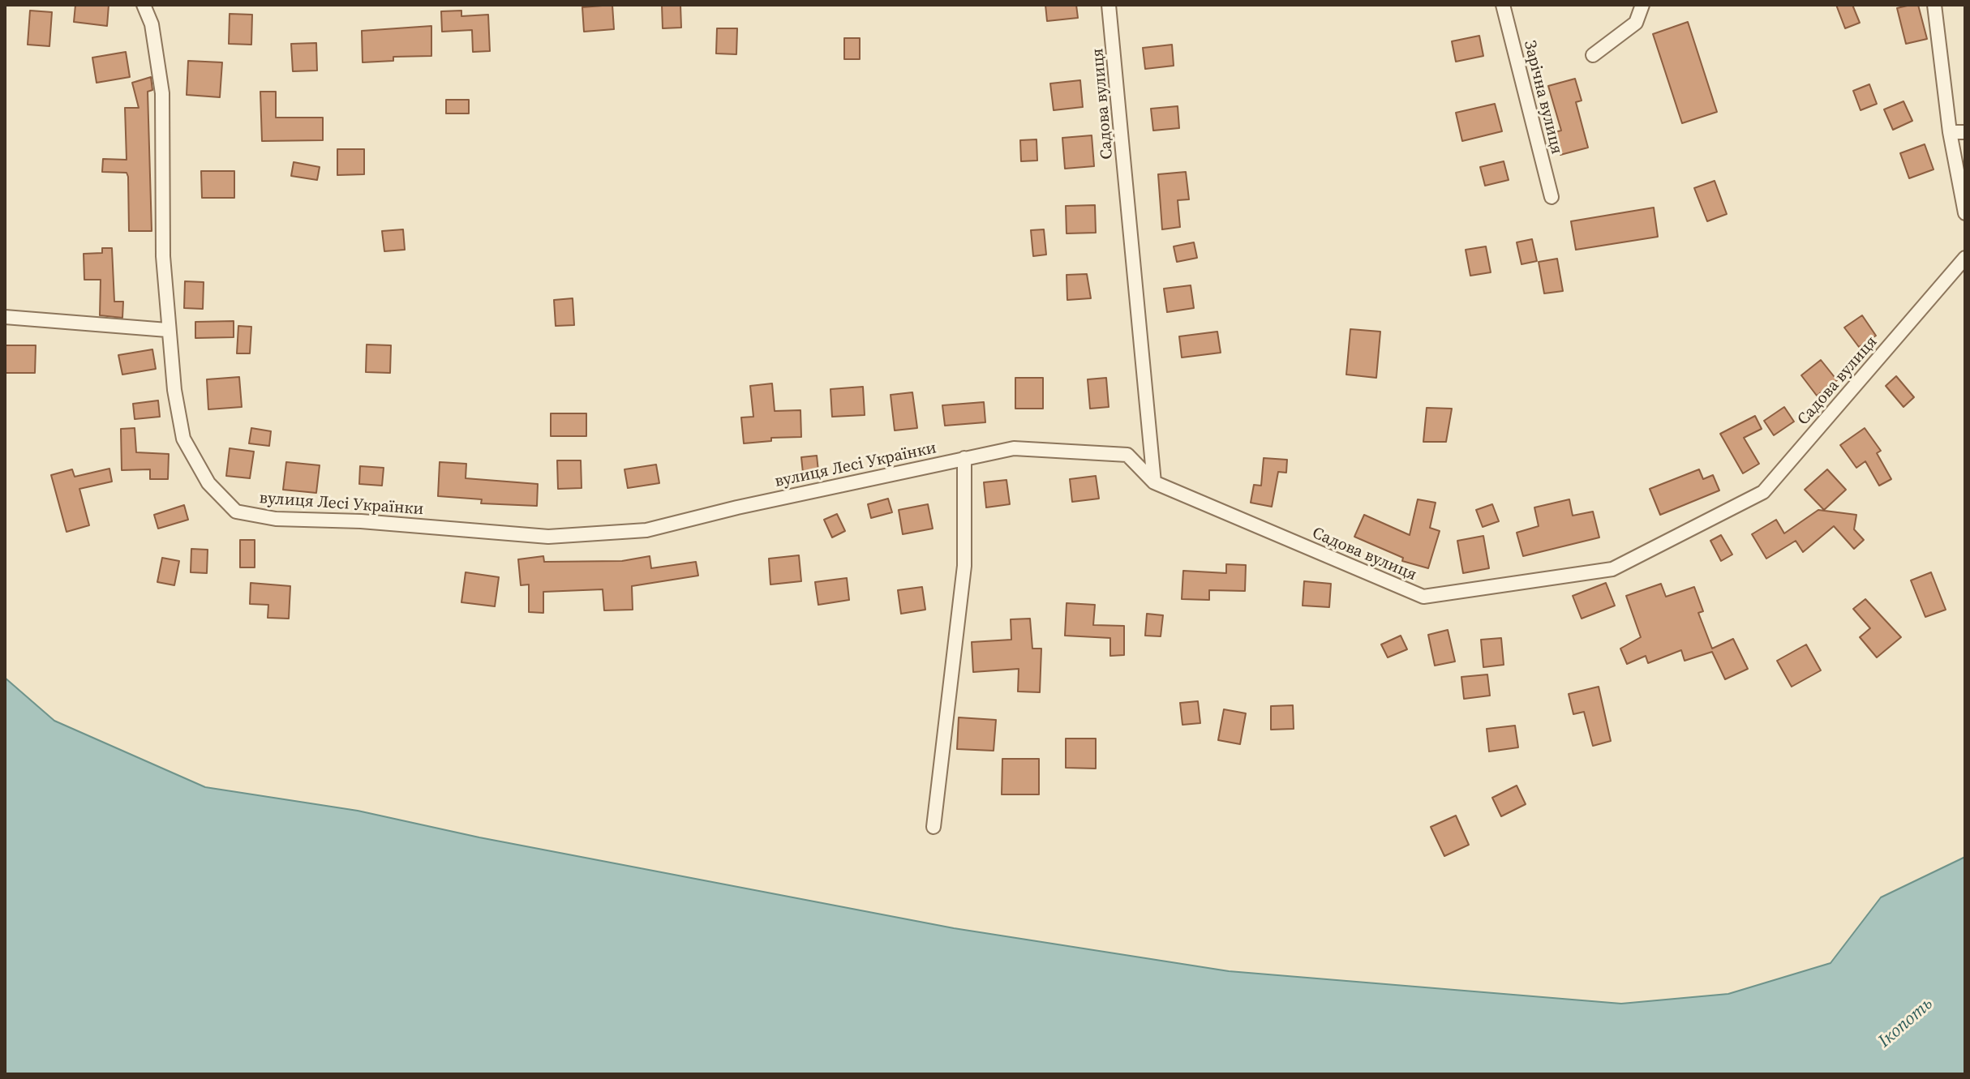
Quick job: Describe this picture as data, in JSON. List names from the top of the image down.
{
  "streets": {
    "street": ["Зарічна вулиця", "Садова вулиця", "вулиця Лесі Українки"]
  },
  "crossings": [
    ["Садова вулиця", "вулиця Лесі Українки"]
  ],
  "water": ["Ікопоть"]
}
